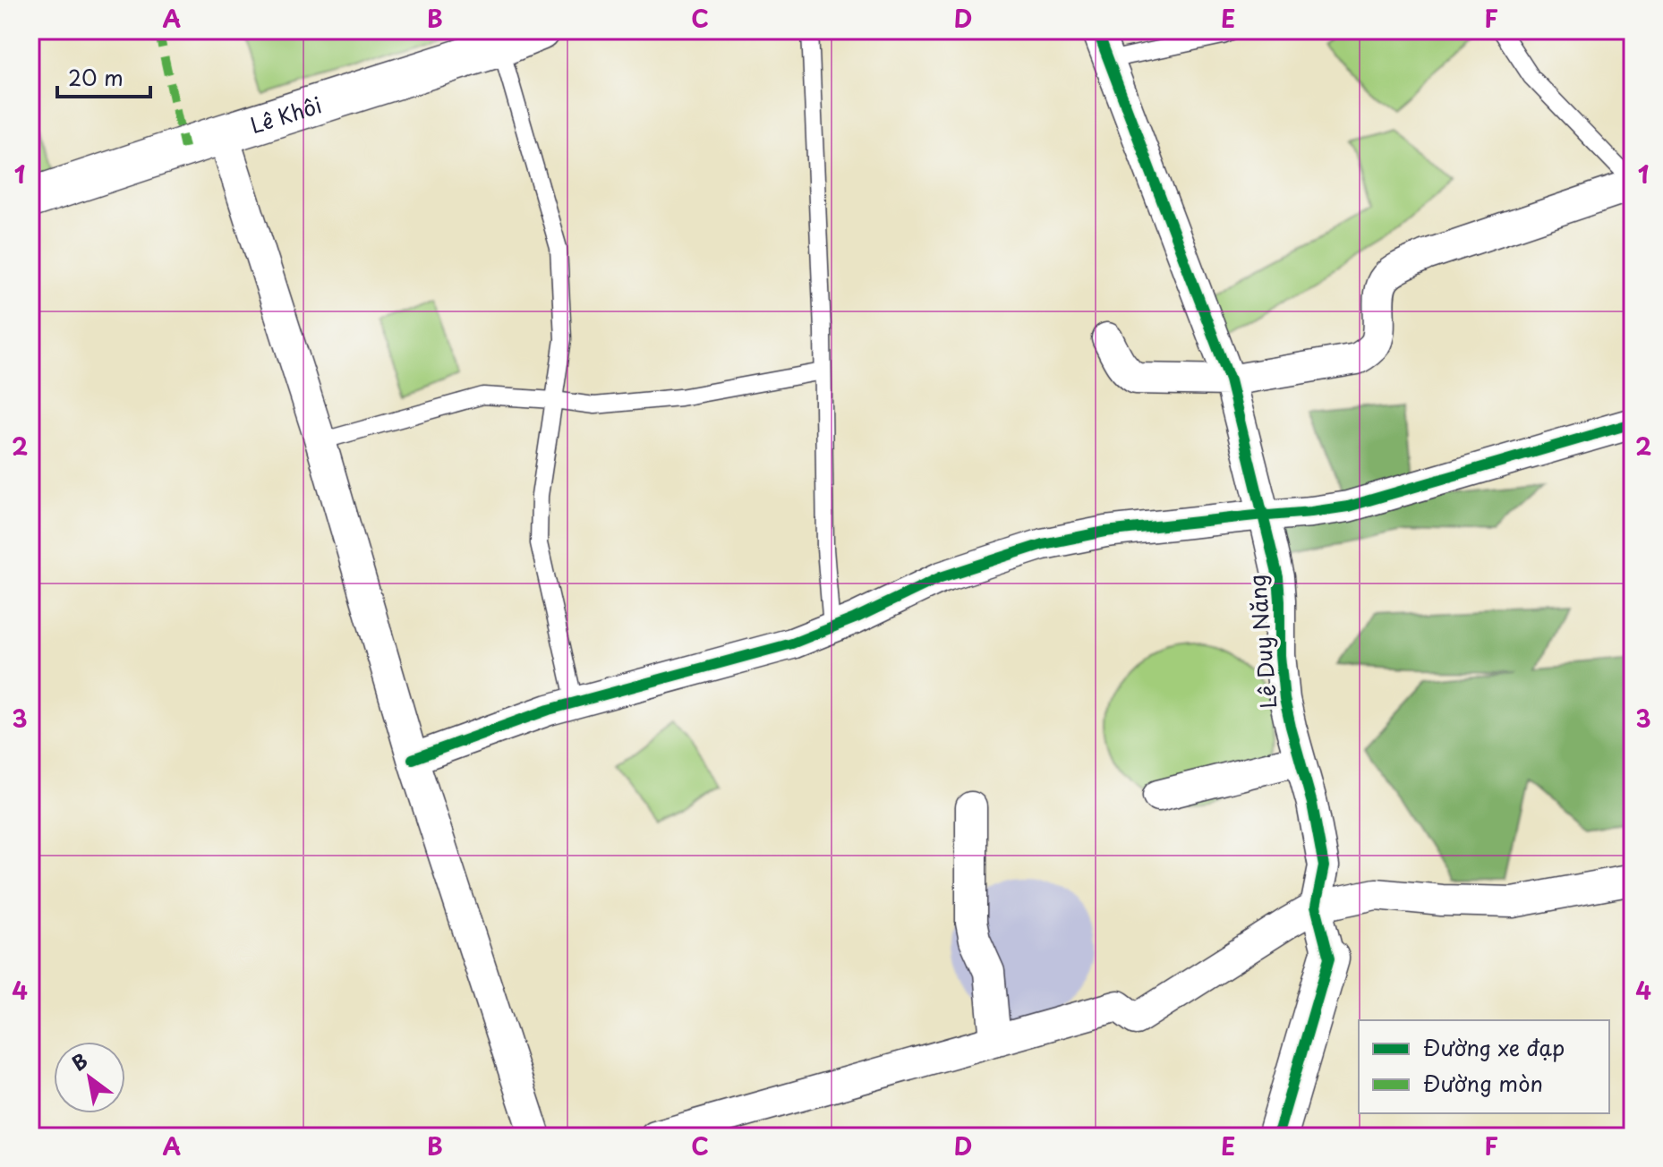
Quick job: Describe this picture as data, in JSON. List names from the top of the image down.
{
  "streets": {
    "street": ["Lê Khôi", "Lê Duy Năng"]
  },
  "legend": ["Đường xe đạp", "Đường mòn"],
  "scale_bar": "20 m",
  "north": "top left",
  "grid": {
    "columns": [
      "A",
      "B",
      "C",
      "D",
      "E",
      "F"
    ],
    "rows": [
      "1",
      "2",
      "3",
      "4"
    ]
  }
}
